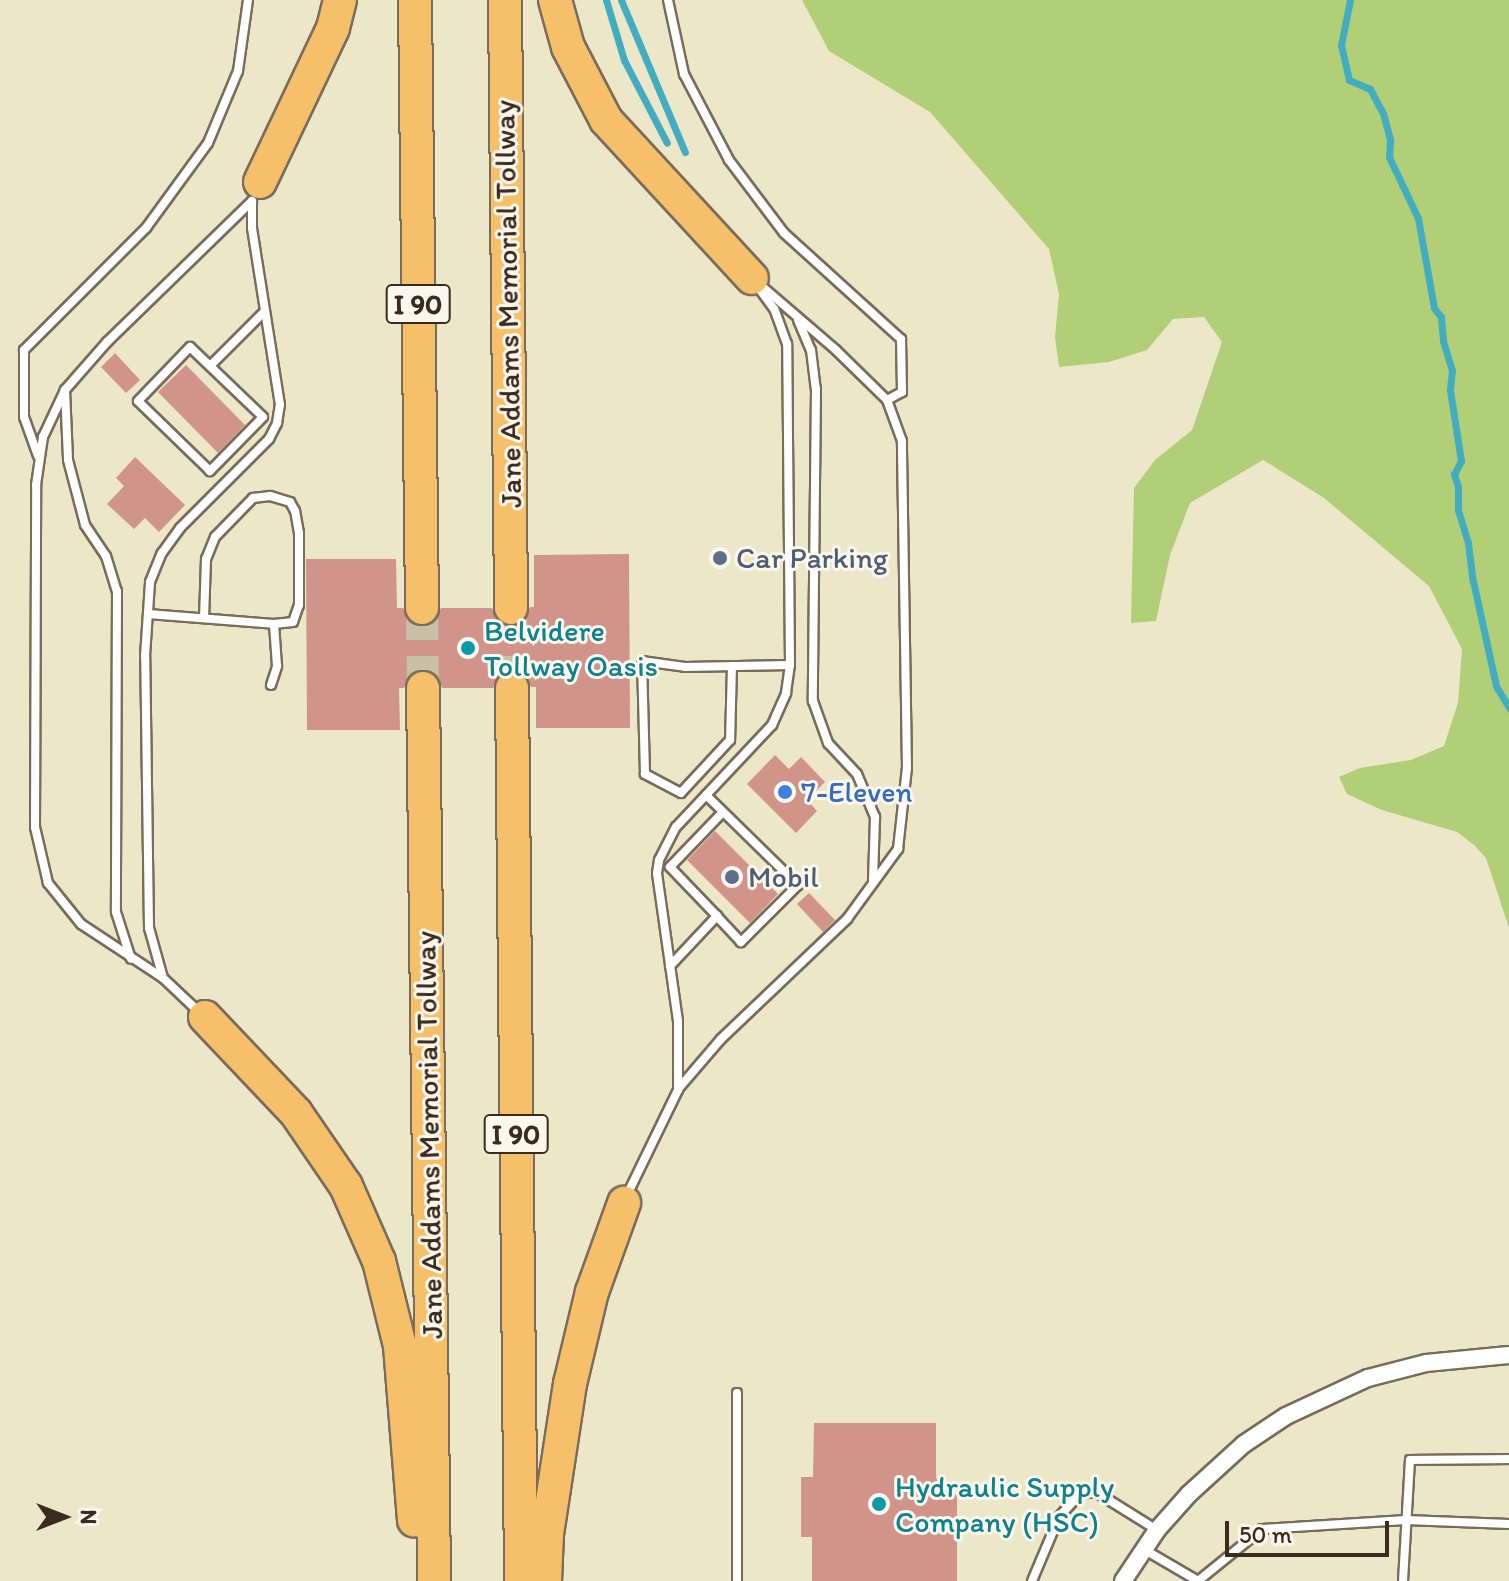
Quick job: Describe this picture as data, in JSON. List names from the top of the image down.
{
  "streets": {
    "highway": ["I 90", "Jane Addams Memorial Tollway"]
  },
  "places": [
    "Car Parking",
    "Belvidere Tollway Oasis",
    "7-Eleven",
    "Mobil",
    "Hydraulic Supply Company (HSC)"
  ],
  "scale_bar": "50 m",
  "north": "right"
}
